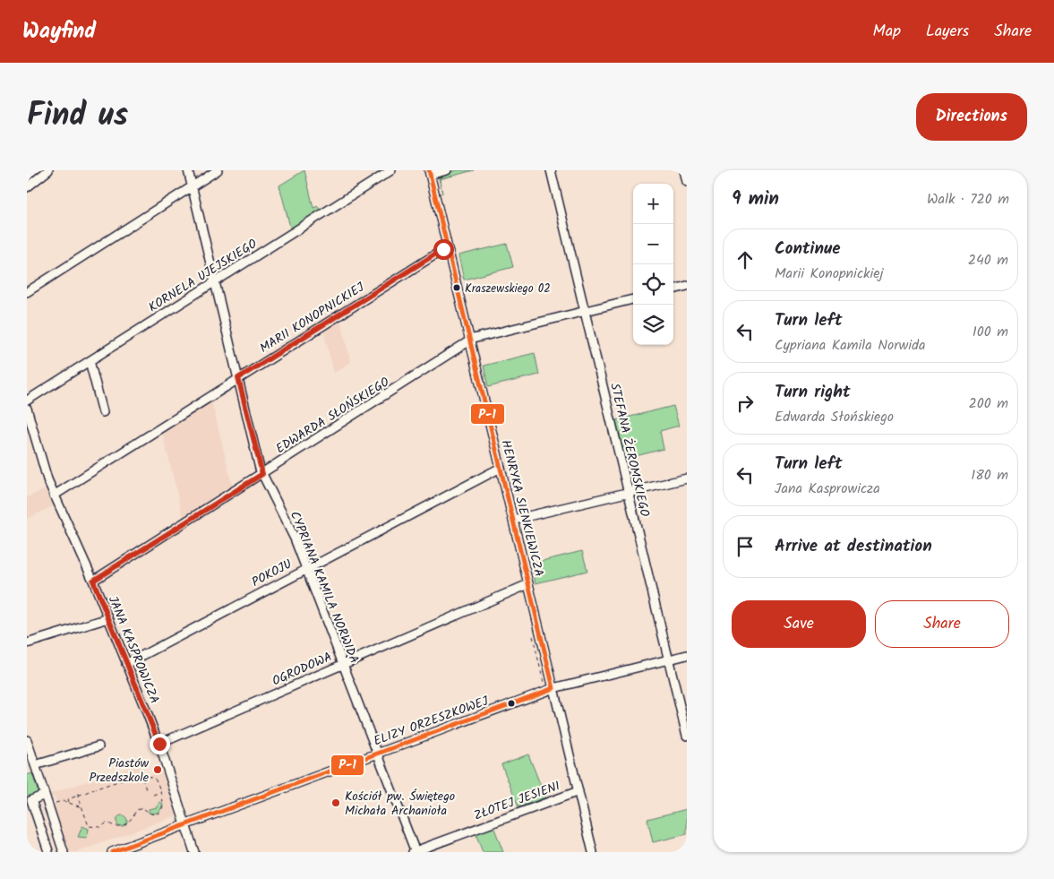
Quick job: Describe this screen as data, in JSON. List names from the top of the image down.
{
  "streets": {
    "street": [
      "KORNELA UJEJSKIEGO",
      "MARII KONOPNICKIEJ",
      "EDWARDA SŁOŃSKIEGO",
      "STEFANA ŻEROMSKIEGO",
      "HENRYKA SIENKIEWICZA",
      "POKOJU",
      "CYPRIANA KAMILA NORWIDA",
      "JANA KASPROWICZA",
      "OGRODOWA",
      "ELIZY ORZESZKOWEJ",
      "ZŁOTEJ JESIENI"
    ]
  },
  "crossings": [
    ["KORNELA UJEJSKIEGO", "CYPRIANA KAMILA NORWIDA"],
    ["MARII KONOPNICKIEJ", "HENRYKA SIENKIEWICZA"],
    ["MARII KONOPNICKIEJ", "CYPRIANA KAMILA NORWIDA"],
    ["MARII KONOPNICKIEJ", "JANA KASPROWICZA"],
    ["EDWARDA SŁOŃSKIEGO", "STEFANA ŻEROMSKIEGO"],
    ["EDWARDA SŁOŃSKIEGO", "HENRYKA SIENKIEWICZA"],
    ["EDWARDA SŁOŃSKIEGO", "CYPRIANA KAMILA NORWIDA"],
    ["EDWARDA SŁOŃSKIEGO", "JANA KASPROWICZA"],
    ["STEFANA ŻEROMSKIEGO", "ELIZY ORZESZKOWEJ"],
    ["HENRYKA SIENKIEWICZA", "POKOJU"],
    ["HENRYKA SIENKIEWICZA", "OGRODOWA"],
    ["HENRYKA SIENKIEWICZA", "ELIZY ORZESZKOWEJ"],
    ["HENRYKA SIENKIEWICZA", "ZŁOTEJ JESIENI"],
    ["POKOJU", "CYPRIANA KAMILA NORWIDA"],
    ["POKOJU", "JANA KASPROWICZA"],
    ["CYPRIANA KAMILA NORWIDA", "OGRODOWA"],
    ["CYPRIANA KAMILA NORWIDA", "ELIZY ORZESZKOWEJ"],
    ["CYPRIANA KAMILA NORWIDA", "ZŁOTEJ JESIENI"],
    ["JANA KASPROWICZA", "OGRODOWA"],
    ["JANA KASPROWICZA", "ELIZY ORZESZKOWEJ"]
  ],
  "places": ["Kraszewskiego 02", "Piastów Przedszkole", "Kościół pw. Świętego Michała Archanioła"],
  "lines": ["transit line P-1"],
  "page": {
    "header": "Wayfind",
    "nav": ["Map", "Layers", "Share"],
    "title": "Find us",
    "buttons": [
      "Directions",
      ["Save", "Share"]
    ],
    "heading": ["9 min", "Walk · 720 m"],
    "map_buttons": ["+", "−"],
    "list": [
      ["Continue", "Marii Konopnickiej", "240 m"],
      ["Turn left", "Cypriana Kamila Norwida", "100 m"],
      ["Turn right", "Edwarda Słońskiego", "200 m"],
      ["Turn left", "Jana Kasprowicza", "180 m"],
      "Arrive at destination"
    ]
  }
}
